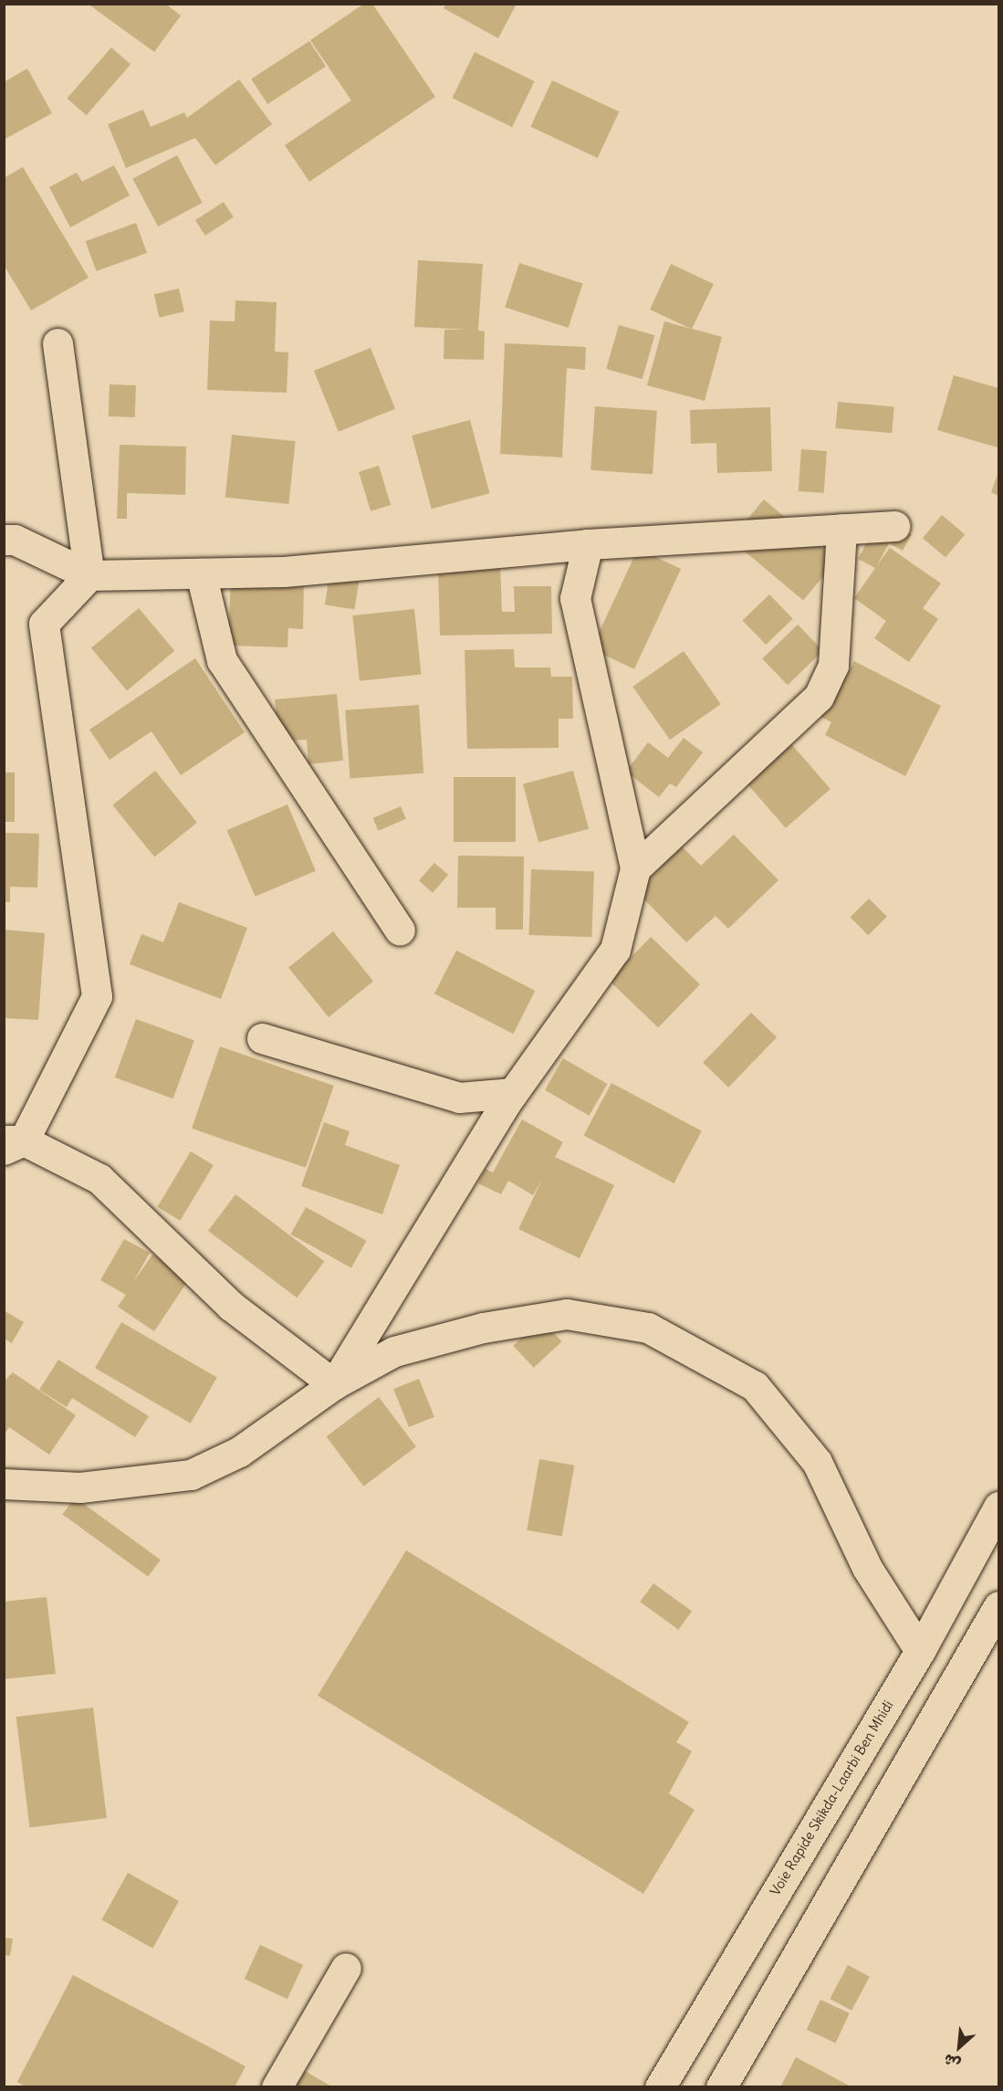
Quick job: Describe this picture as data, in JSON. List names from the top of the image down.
{
  "streets": {
    "main road": ["Voie Rapide Skikda-Laarbi Ben Mhidi"]
  },
  "north": "bottom left"
}
